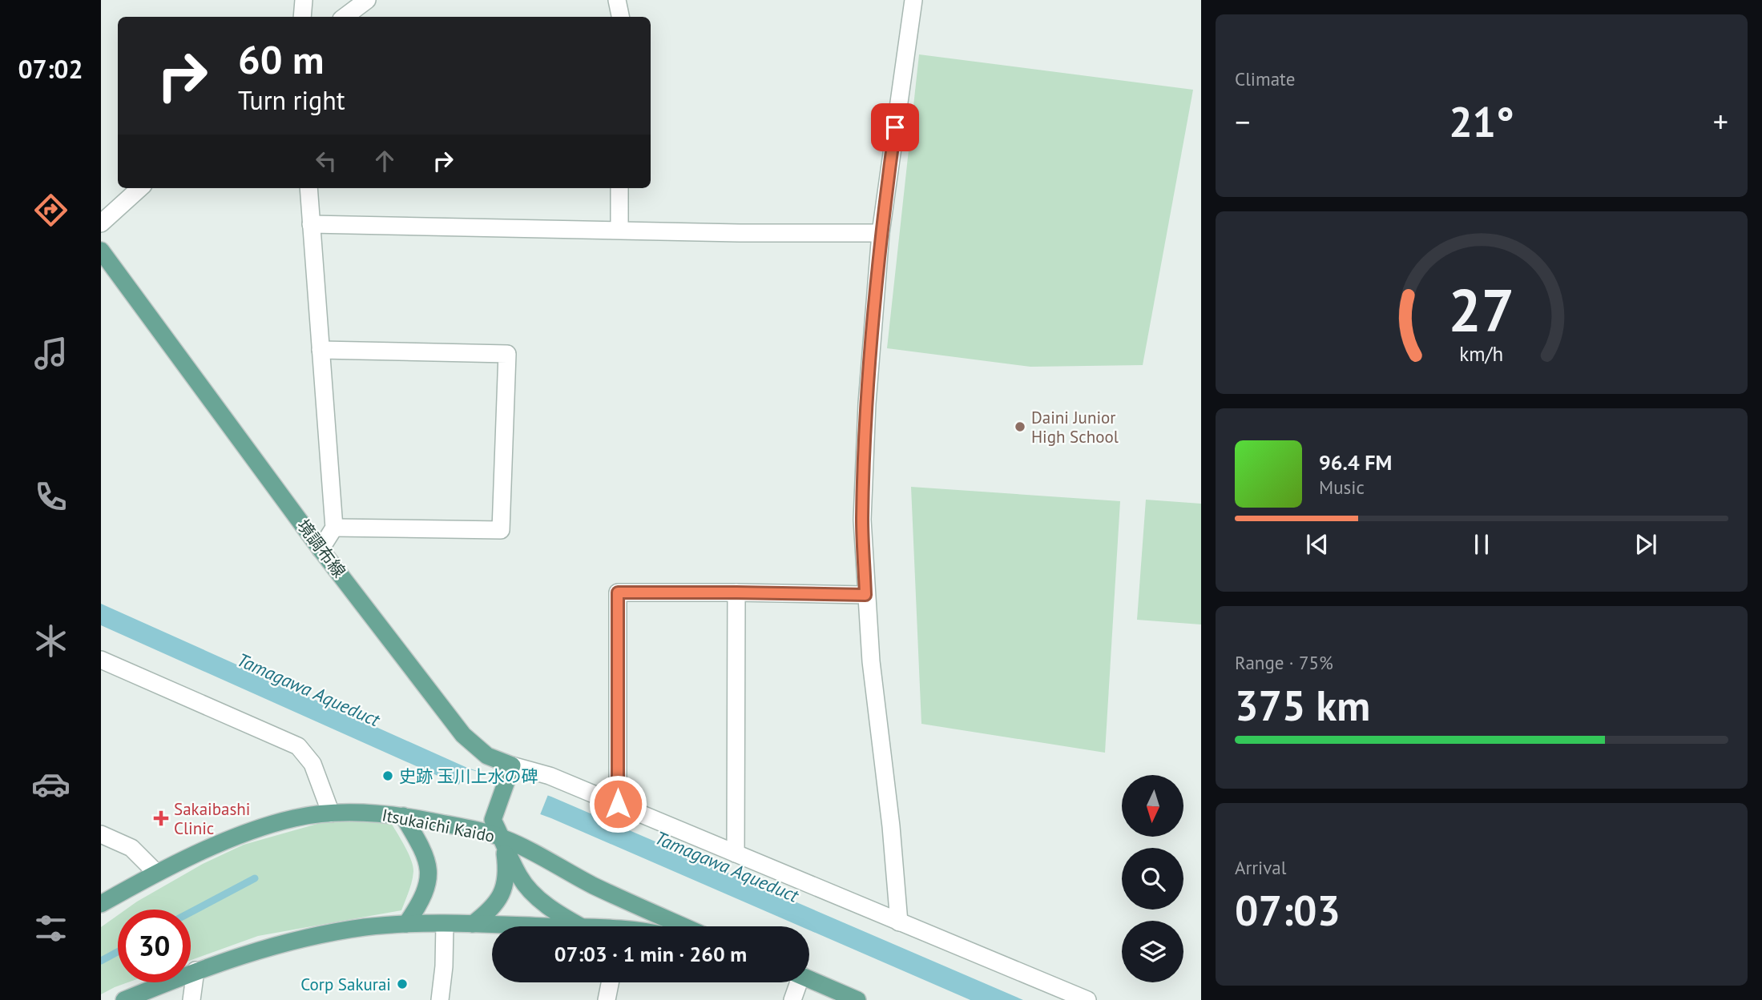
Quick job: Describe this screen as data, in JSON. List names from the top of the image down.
{
  "streets": {
    "main road": ["境調布線", "Itsukaichi Kaido"]
  },
  "water": ["Tamagawa Aqueduct"],
  "places": {
    "other": ["Daini Junior High School", "史跡 玉川上水の碑", "Corp Sakurai"],
    "health": ["Sakaibashi Clinic"]
  },
  "north": "bottom",
  "page": {
    "tabs": "07:02",
    "tile": [
      "Climate",
      ["Range · 75%", "375 km"],
      ["Arrival", "07:03"]
    ],
    "turn": ["60 m", "Turn right"],
    "heat": ["−", "21°", "+"],
    "song": ["96.4 FM", "Music"],
    "limit": "30",
    "trip": "07:03 · 1 min · 260 m",
    "gauge": ["27", "km/h"]
  }
}
